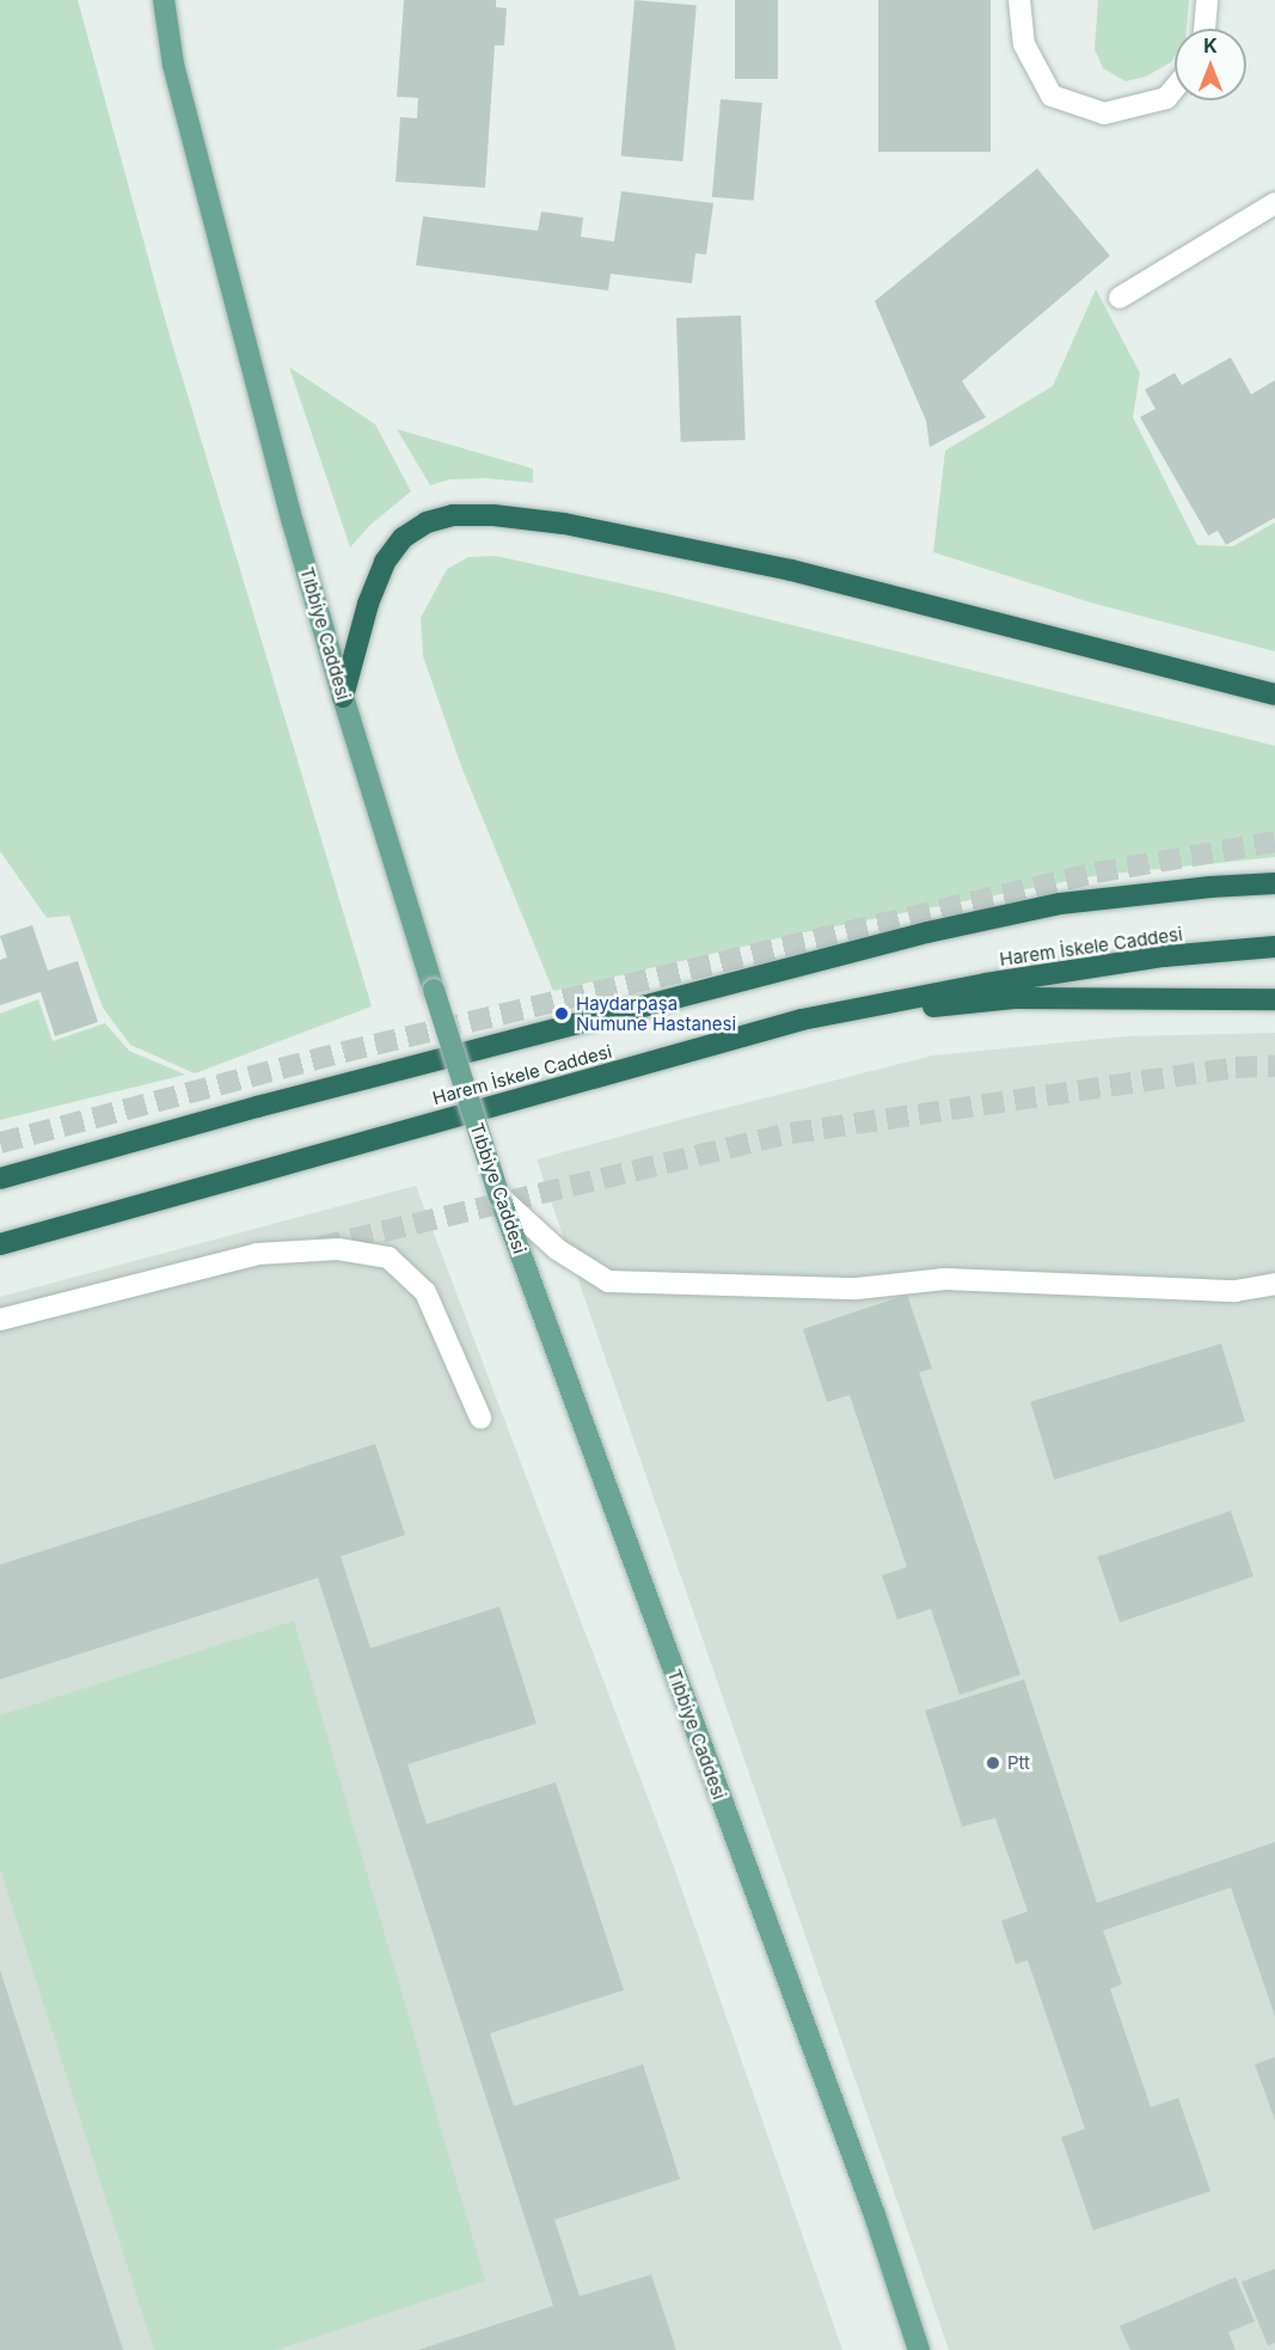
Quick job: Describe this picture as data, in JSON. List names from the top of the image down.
{
  "streets": {
    "highway": ["Harem İskele Caddesi"],
    "main road": ["Tıbbiye Caddesi"]
  },
  "places": ["Haydarpaşa Numune Hastanesi", "Ptt"],
  "north": "top"
}
